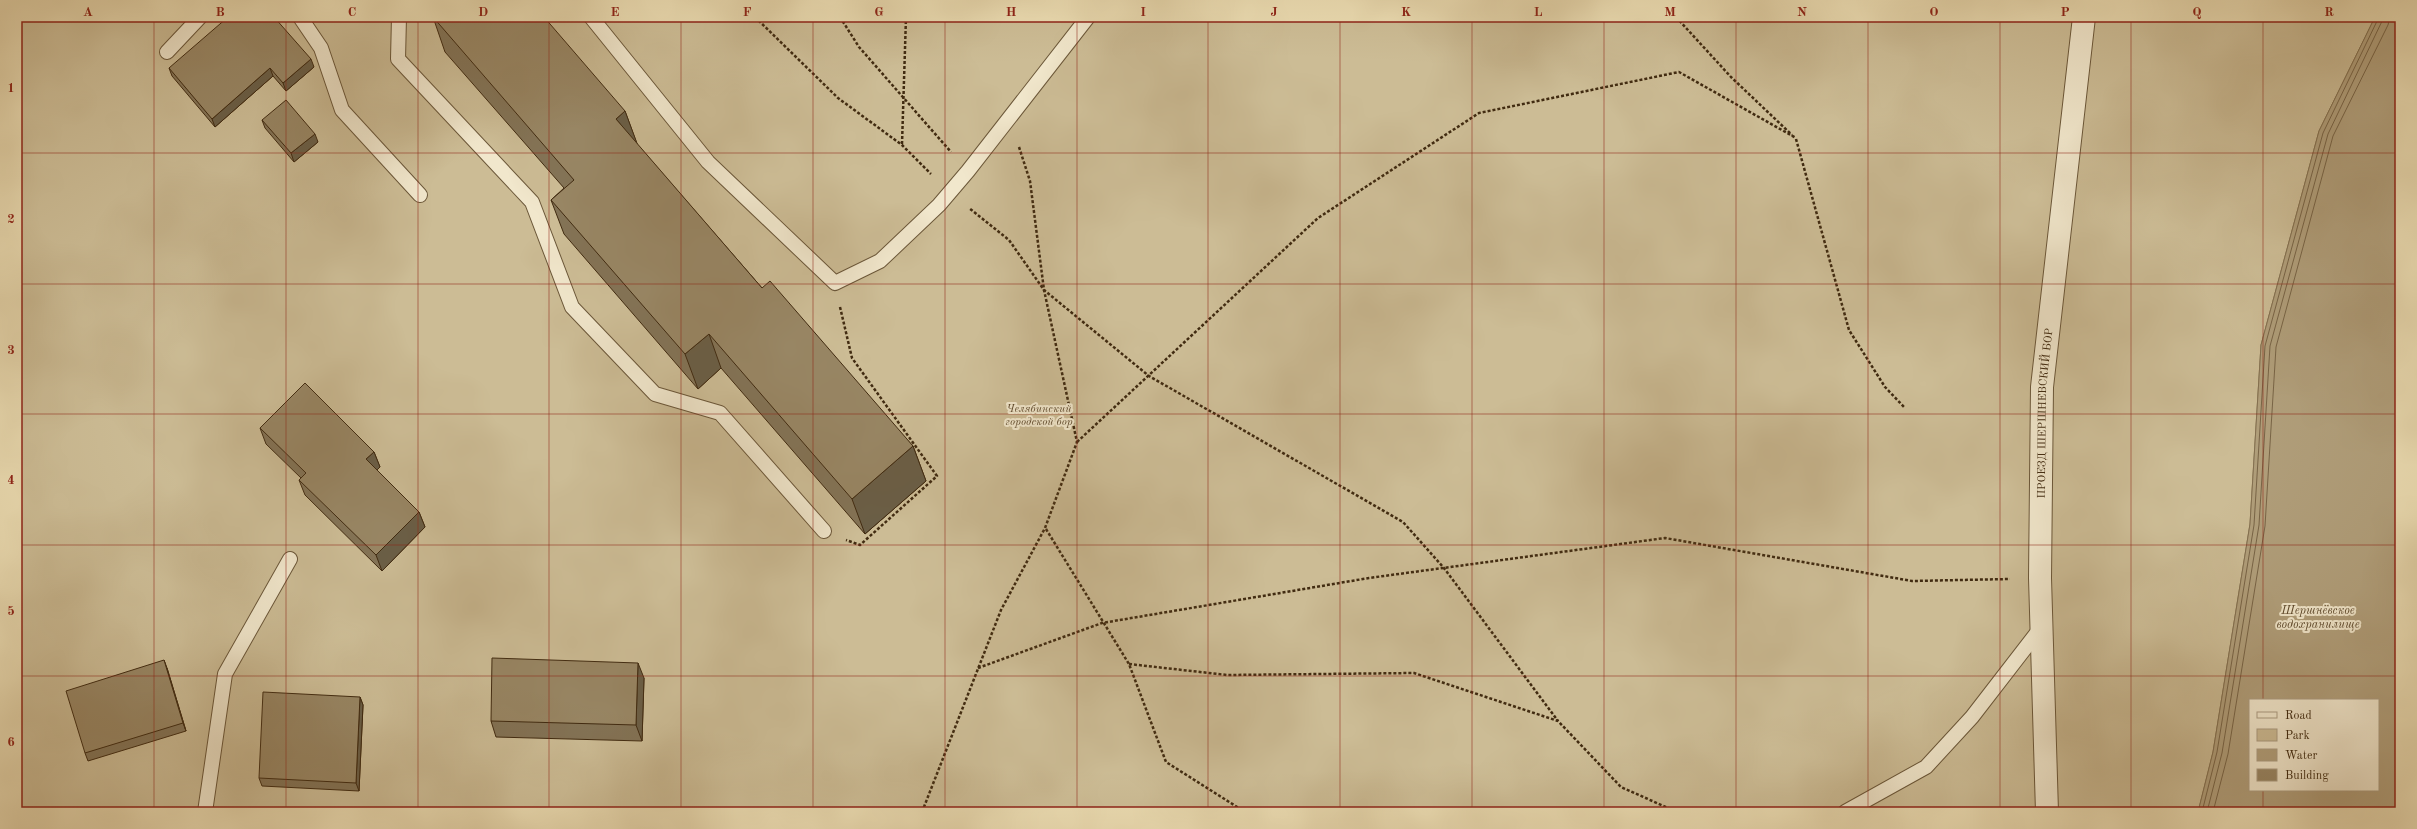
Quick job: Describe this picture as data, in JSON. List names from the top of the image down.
{
  "streets": {
    "street": ["ПРОЕЗД ШЕРШНЕВСКИЙ БОР"]
  },
  "water": ["Шершнёвское водохранилище"],
  "parks": ["Челябинский городской бор"],
  "legend": [
    "Road",
    "Park",
    "Water",
    "Building"
  ],
  "grid": {
    "columns": [
      "A",
      "B",
      "C",
      "D",
      "E",
      "F",
      "G",
      "H",
      "I",
      "J",
      "K",
      "L",
      "M",
      "N",
      "O",
      "P",
      "Q",
      "R"
    ],
    "rows": [
      "1",
      "2",
      "3",
      "4",
      "5",
      "6"
    ]
  }
}
